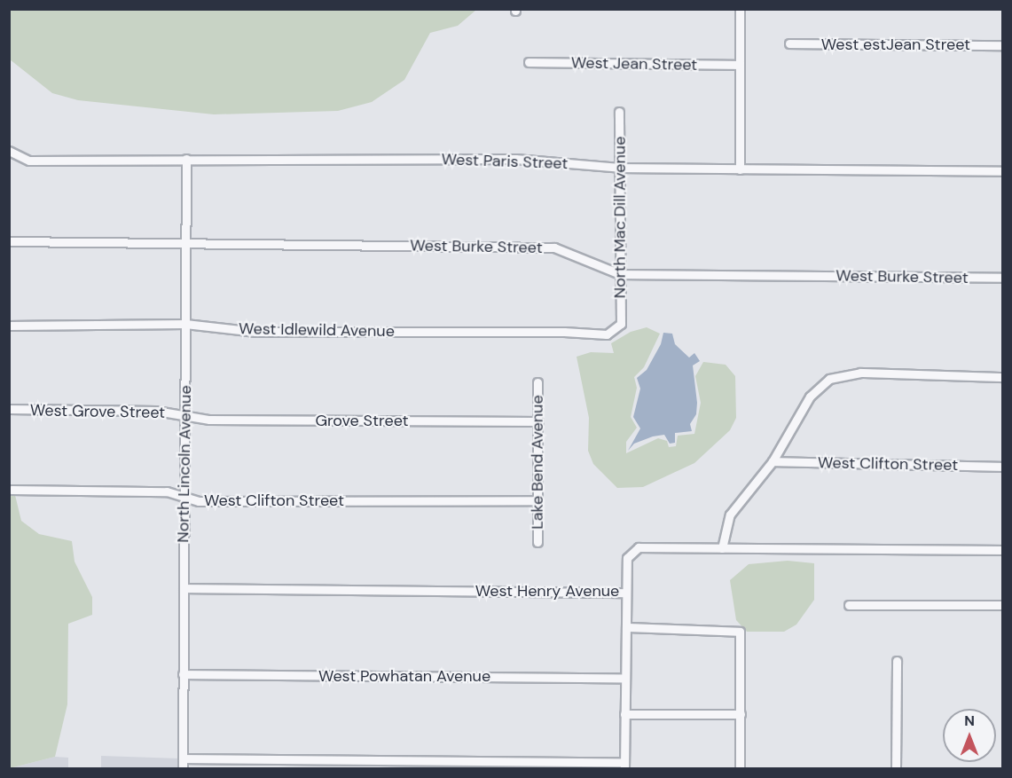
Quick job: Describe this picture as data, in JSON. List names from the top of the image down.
{
  "streets": {
    "street": [
      "West estJean Street",
      "West Jean Street",
      "West Paris Street",
      "North Mac Dill Avenue",
      "West Burke Street",
      "West Idlewild Avenue",
      "West Grove Street",
      "Grove Street",
      "Lake Bend Avenue",
      "North Lincoln Avenue",
      "West Clifton Street",
      "West Henry Avenue",
      "West Powhatan Avenue"
    ]
  },
  "crossings": [
    ["West Paris Street", "North Mac Dill Avenue"],
    ["West Paris Street", "North Lincoln Avenue"],
    ["North Mac Dill Avenue", "West Burke Street"],
    ["North Mac Dill Avenue", "West Idlewild Avenue"],
    ["West Burke Street", "North Lincoln Avenue"],
    ["West Idlewild Avenue", "North Lincoln Avenue"],
    ["West Grove Street", "Grove Street"],
    ["West Grove Street", "North Lincoln Avenue"],
    ["Grove Street", "Lake Bend Avenue"],
    ["Grove Street", "North Lincoln Avenue"],
    ["Lake Bend Avenue", "West Clifton Street"],
    ["North Lincoln Avenue", "West Clifton Street"],
    ["North Lincoln Avenue", "West Henry Avenue"],
    ["North Lincoln Avenue", "West Powhatan Avenue"]
  ],
  "north": "top"
}
